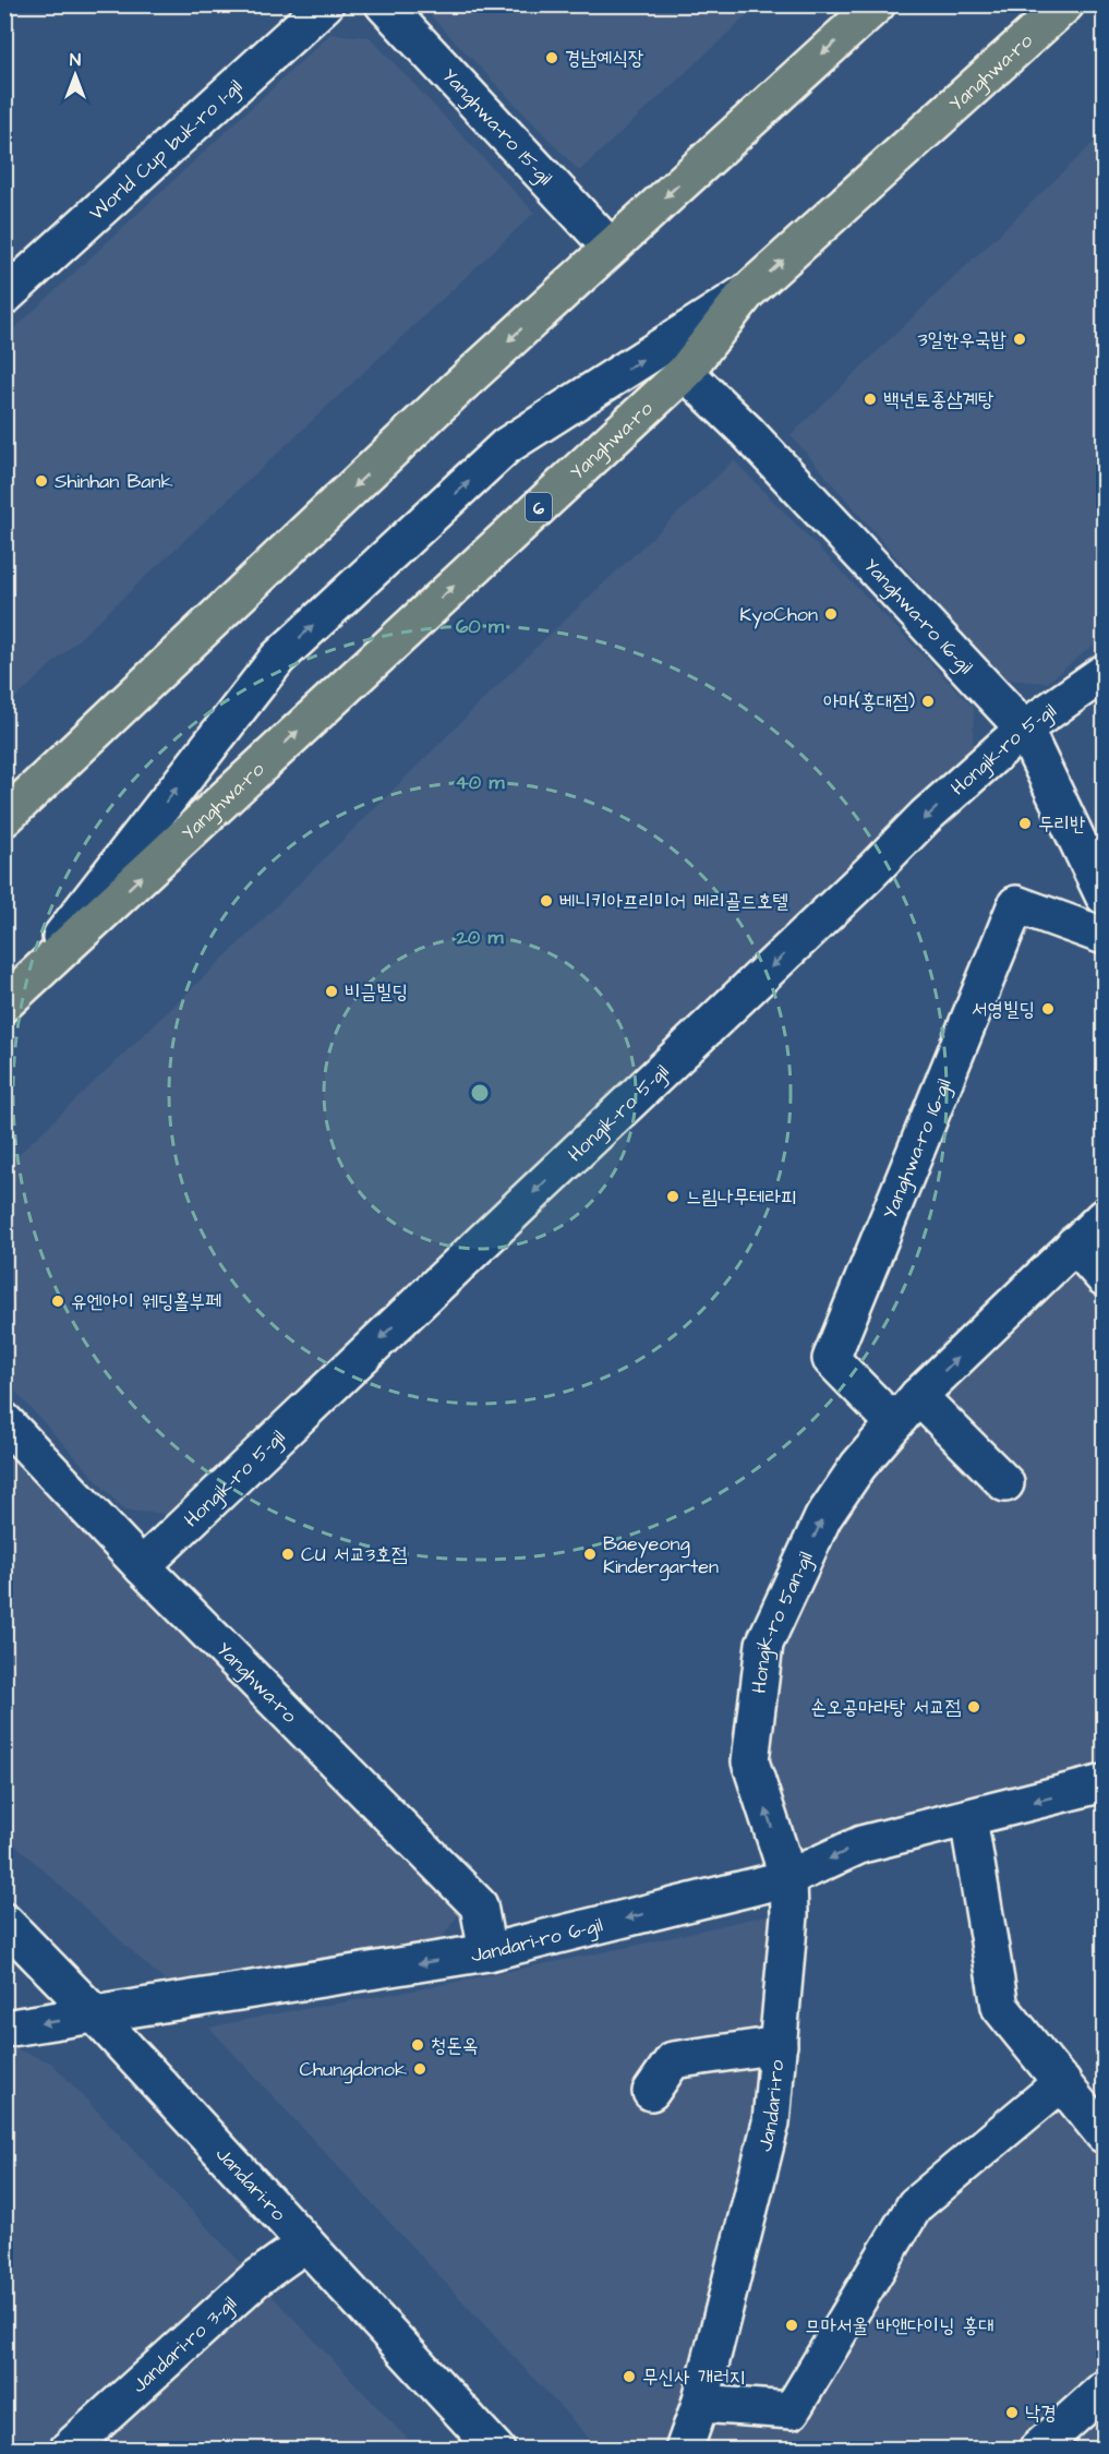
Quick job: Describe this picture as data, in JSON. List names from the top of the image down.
{
  "streets": {
    "main road": ["Yanghwa-ro", "6"],
    "street": [
      "Yanghwa-ro 15-gil",
      "World Cup buk-ro 1-gil",
      "Yanghwa-ro 16-gil",
      "Hongik-ro 5-gil",
      "Hongik-ro 5an-gil",
      "Jandari-ro 6-gil",
      "Jandari-ro",
      "Jandari-ro 3-gil"
    ]
  },
  "crossings": [
    ["Yanghwa-ro", "Yanghwa-ro 16-gil"],
    ["Yanghwa-ro", "Hongik-ro 5-gil"],
    ["Yanghwa-ro", "Jandari-ro 6-gil"],
    ["Yanghwa-ro 16-gil", "Hongik-ro 5-gil"],
    ["Yanghwa-ro 16-gil", "Hongik-ro 5an-gil"],
    ["Hongik-ro 5an-gil", "Jandari-ro 6-gil"],
    ["Hongik-ro 5an-gil", "Jandari-ro"],
    ["Jandari-ro 6-gil", "Jandari-ro"],
    ["Jandari-ro", "Jandari-ro 3-gil"]
  ],
  "one_way": ["Hongik-ro 5-gil", "Hongik-ro 5an-gil", "Jandari-ro 6-gil"],
  "places": [
    "경남예식장",
    "3일한우국밥",
    "백년토종삼계탕",
    "Shinhan Bank",
    "KyoChon",
    "아마(홍대점)",
    "두리반",
    "베니키아프리미어 메리골드호텔",
    "비금빌딩",
    "서영빌딩",
    "느림나무테라피",
    "유엔아이 웨딩홀부페",
    "CU 서교3호점",
    "Baeyeong Kindergarten",
    "손오공마라탕 서교점",
    "청돈옥",
    "Chungdonok",
    "므마서울 바앤다이닝 홍대",
    "무신사 개러지",
    "낙경"
  ],
  "north": "top",
  "rings": ["60 m", "40 m", "20 m"]
}
